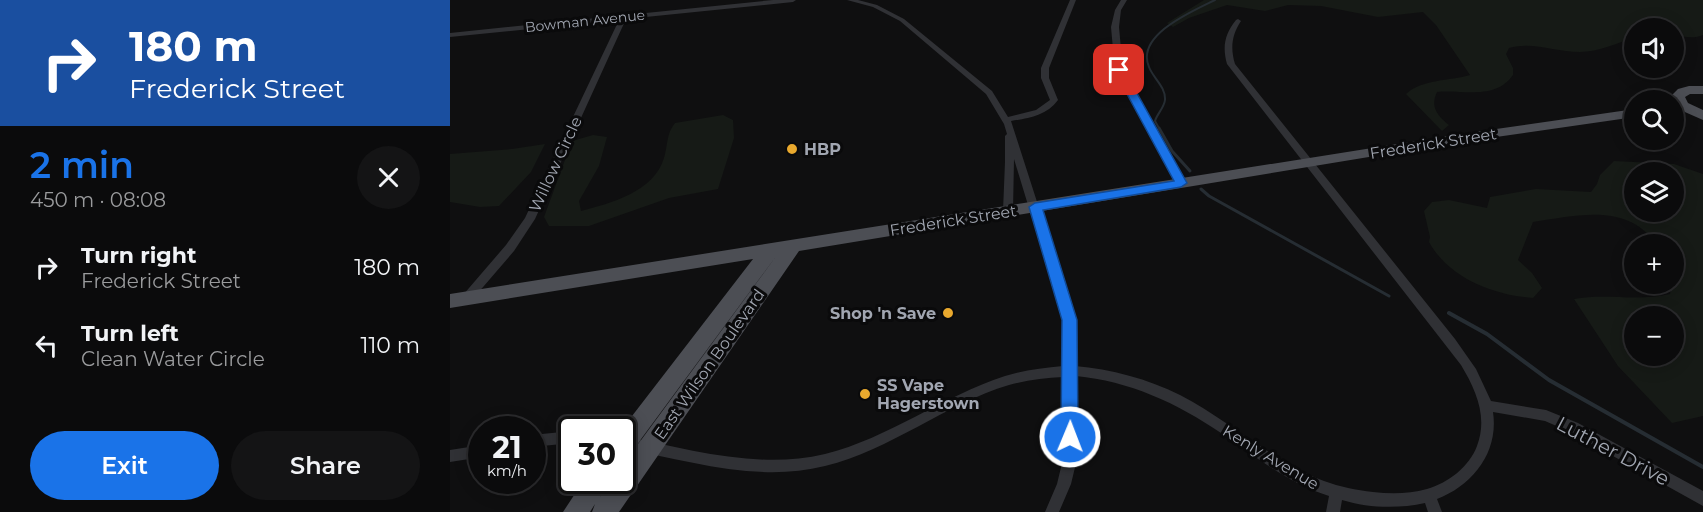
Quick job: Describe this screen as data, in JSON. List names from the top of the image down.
{
  "streets": {
    "main road": ["Frederick Street", "East Wilson Boulevard"],
    "street": [
      "Bowman Avenue",
      "Willow Circle",
      "Luther Drive",
      "Kenly Avenue"
    ]
  },
  "crossings": [
    ["Bowman Avenue", "Willow Circle"],
    ["Frederick Street", "Willow Circle"],
    ["Frederick Street", "East Wilson Boulevard"],
    ["Frederick Street", "Kenly Avenue"],
    ["East Wilson Boulevard", "Kenly Avenue"],
    ["Luther Drive", "Kenly Avenue"]
  ],
  "places": ["HBP", "Shop 'n Save", "SS Vape Hagerstown"],
  "page": {
    "turn": ["180 m", "Frederick Street"],
    "map_buttons": ["+", "−"],
    "heading": ["2 min", "450 m · 08:08"],
    "list": [
      {
        "name": "Turn right",
        "note": "Frederick Street",
        "value": "180 m"
      },
      {
        "name": "Turn left",
        "note": "Clean Water Circle",
        "value": "110 m"
      }
    ],
    "speed": "21 km/h",
    "limit": "30",
    "buttons": ["Exit", "Share"]
  }
}
